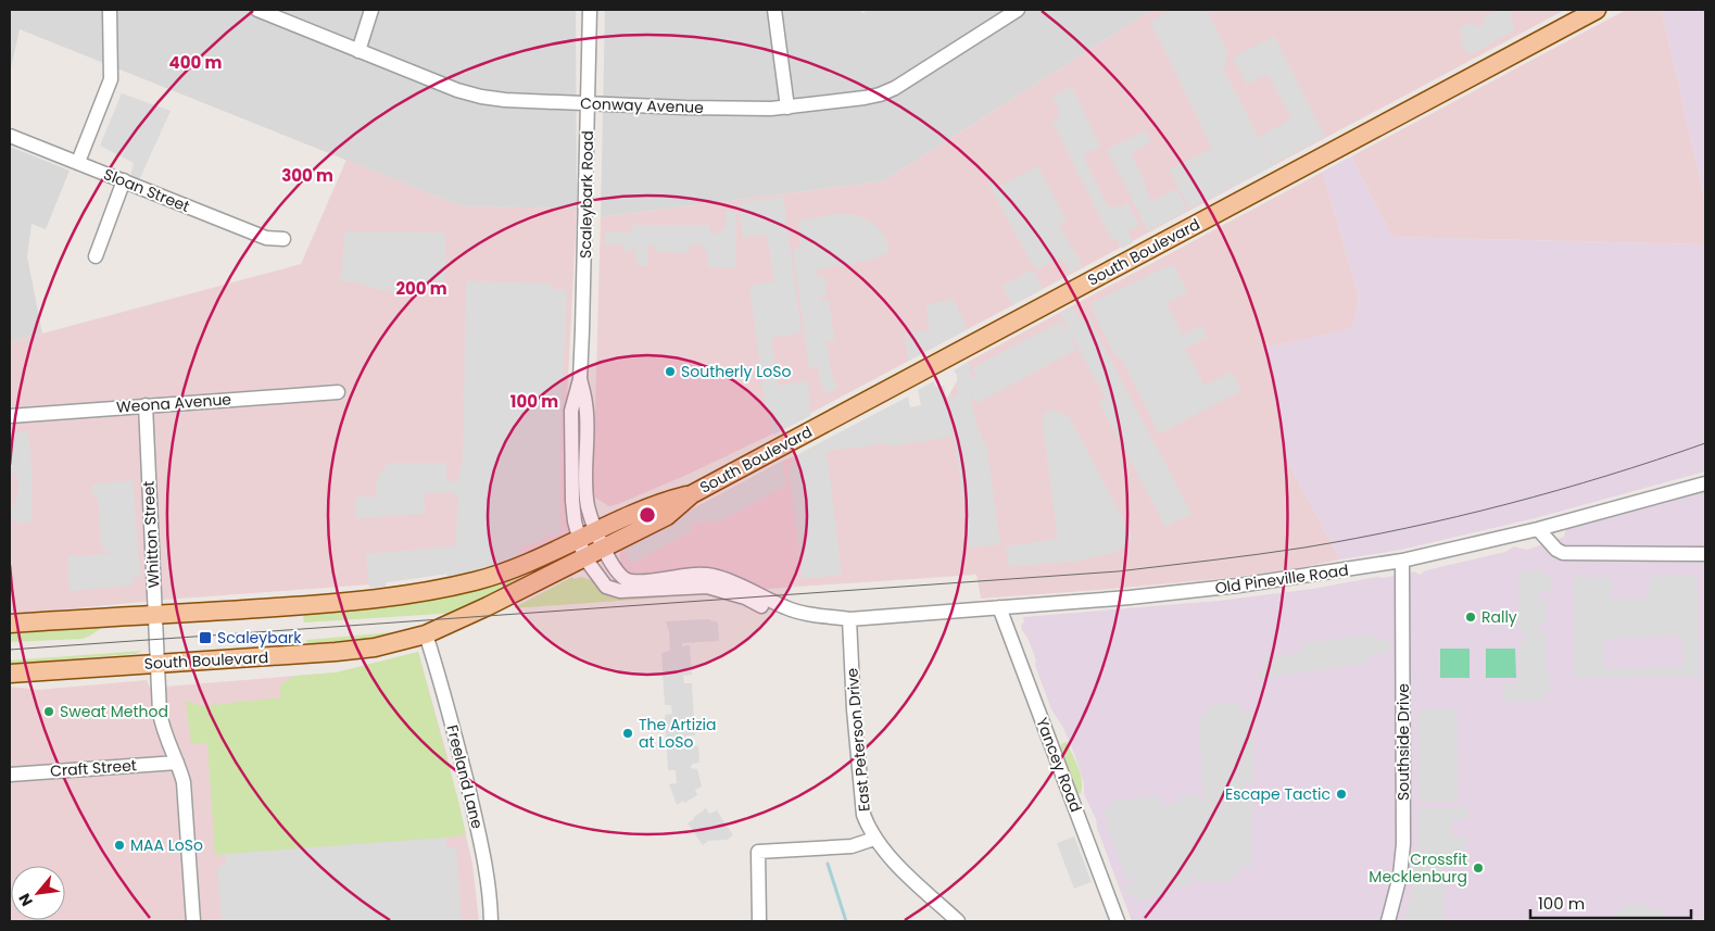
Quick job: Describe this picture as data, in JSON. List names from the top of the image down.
{
  "streets": {
    "main road": ["South Boulevard"],
    "street": [
      "Conway Avenue",
      "Sloan Street",
      "Scaleybark Road",
      "Weona Avenue",
      "Whitton Street",
      "Old Pineville Road",
      "East Peterson Drive",
      "Southside Drive",
      "Yancey Road",
      "Craft Street",
      "Freeland Lane"
    ]
  },
  "crossings": [
    ["Conway Avenue", "Scaleybark Road"],
    ["Scaleybark Road", "South Boulevard"],
    ["Scaleybark Road", "Old Pineville Road"],
    ["South Boulevard", "Whitton Street"],
    ["South Boulevard", "Old Pineville Road"],
    ["South Boulevard", "Freeland Lane"],
    ["Weona Avenue", "Whitton Street"],
    ["Whitton Street", "Craft Street"],
    ["Old Pineville Road", "East Peterson Drive"],
    ["Old Pineville Road", "Southside Drive"],
    ["Old Pineville Road", "Yancey Road"]
  ],
  "places": {
    "other": [
      "Southerly LoSo",
      "Rally",
      "Sweat Method",
      "The Artizia at LoSo",
      "Escape Tactic",
      "MAA LoSo",
      "Crossfit Mecklenburg"
    ],
    "transit": ["Scaleybark"]
  },
  "scale_bar": "100 m",
  "north": "bottom left",
  "rings": [
    "400 m",
    "300 m",
    "200 m",
    "100 m"
  ]
}
